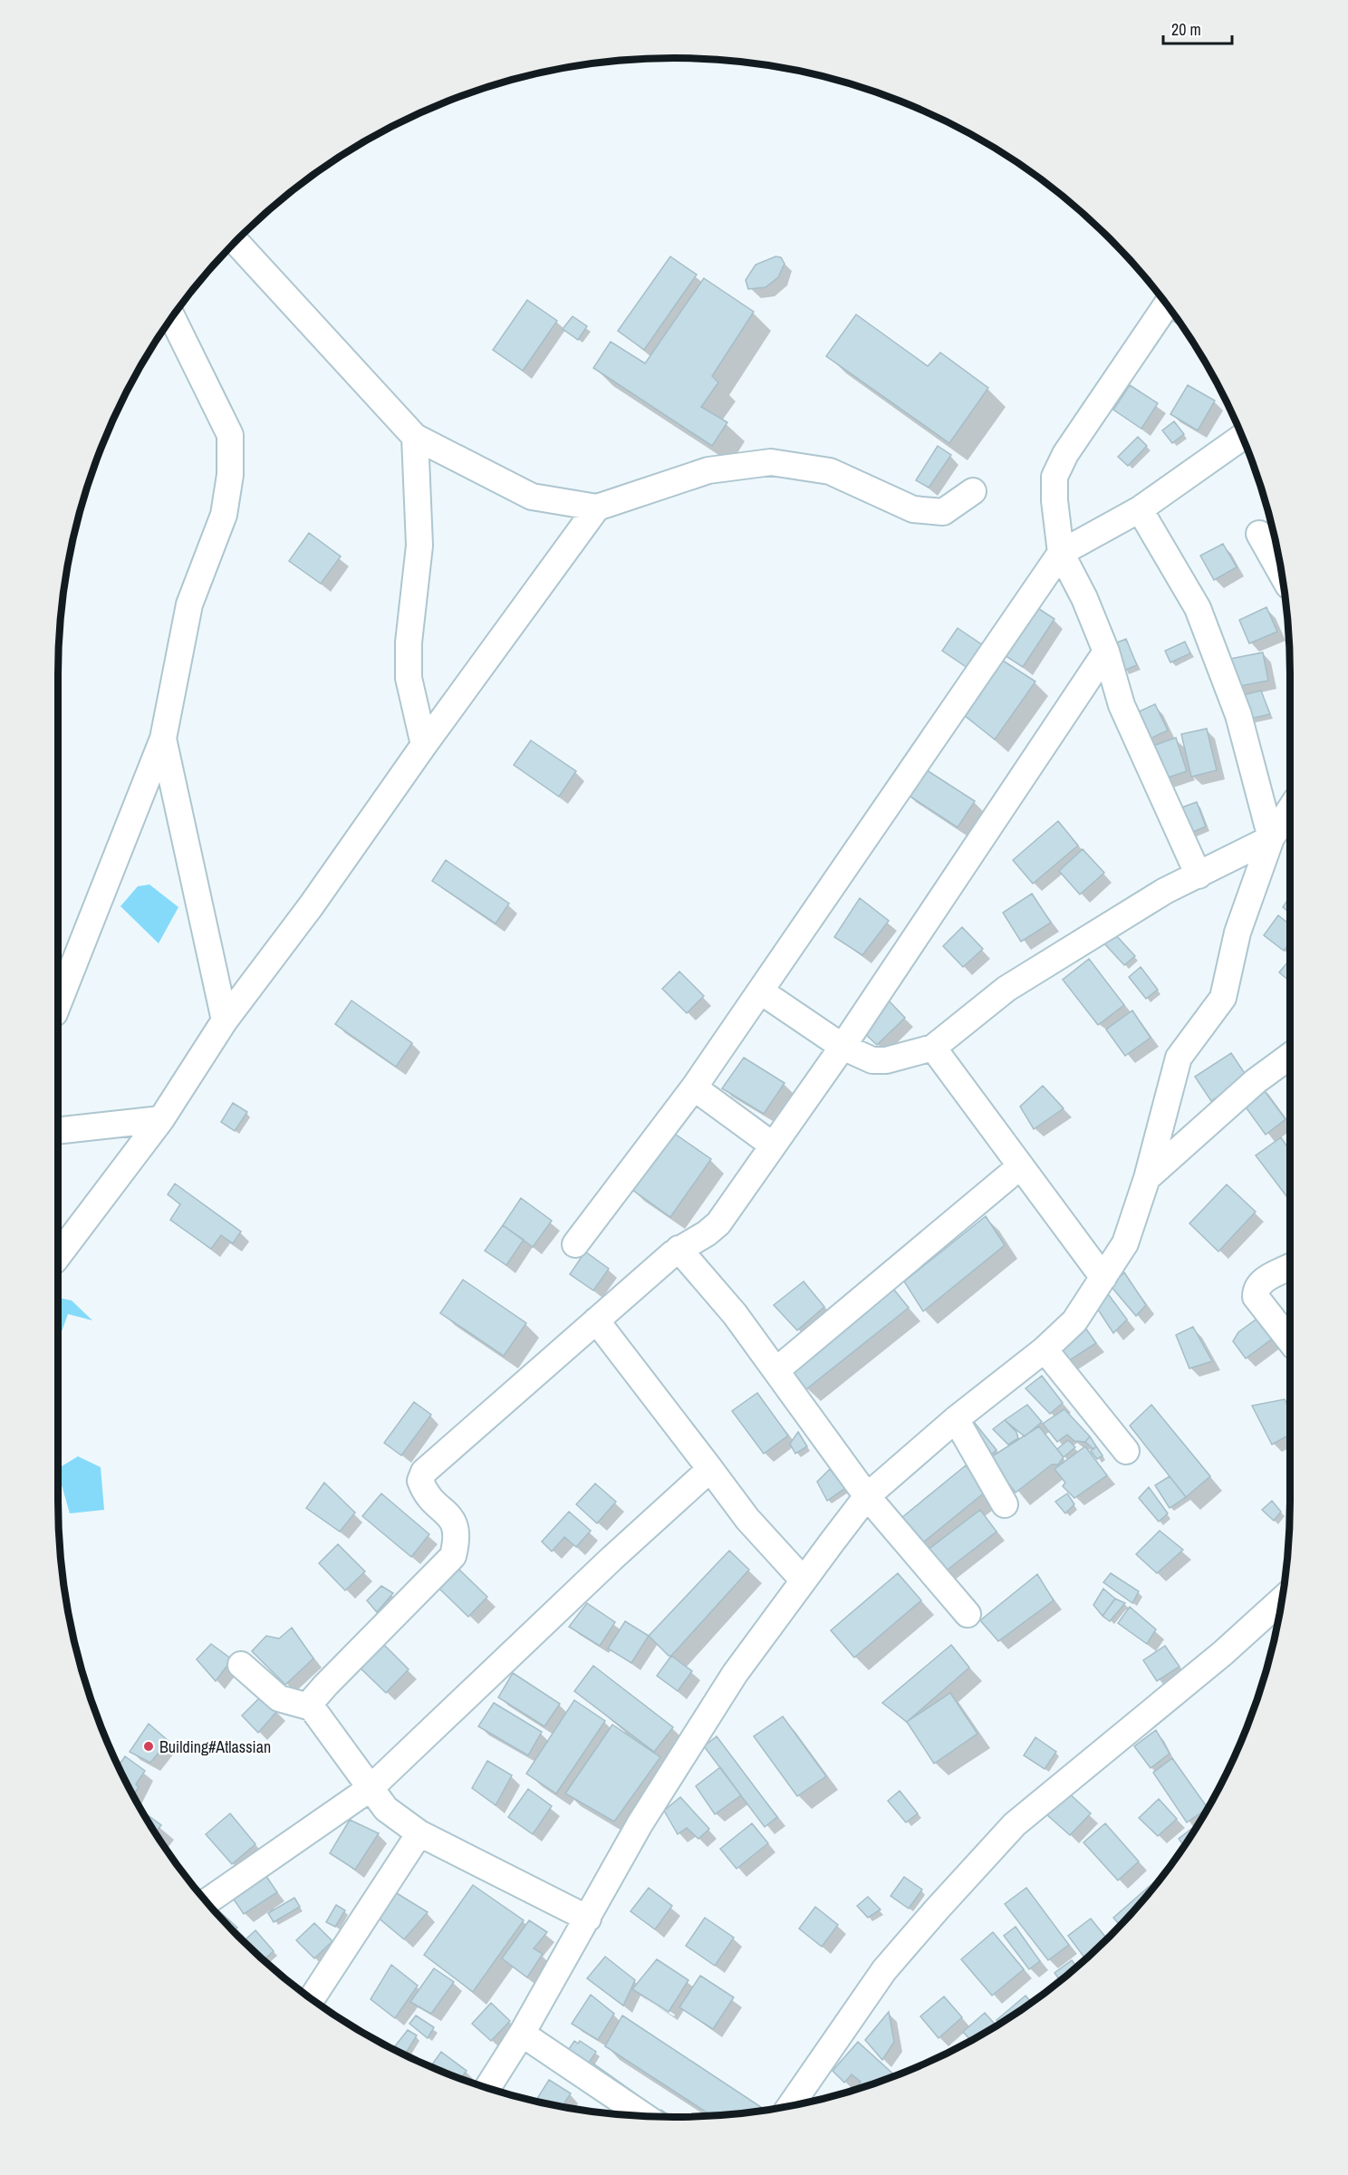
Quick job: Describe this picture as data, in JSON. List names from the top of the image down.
{
  "places": ["Building#Atlassian"],
  "scale_bar": "20 m"
}
